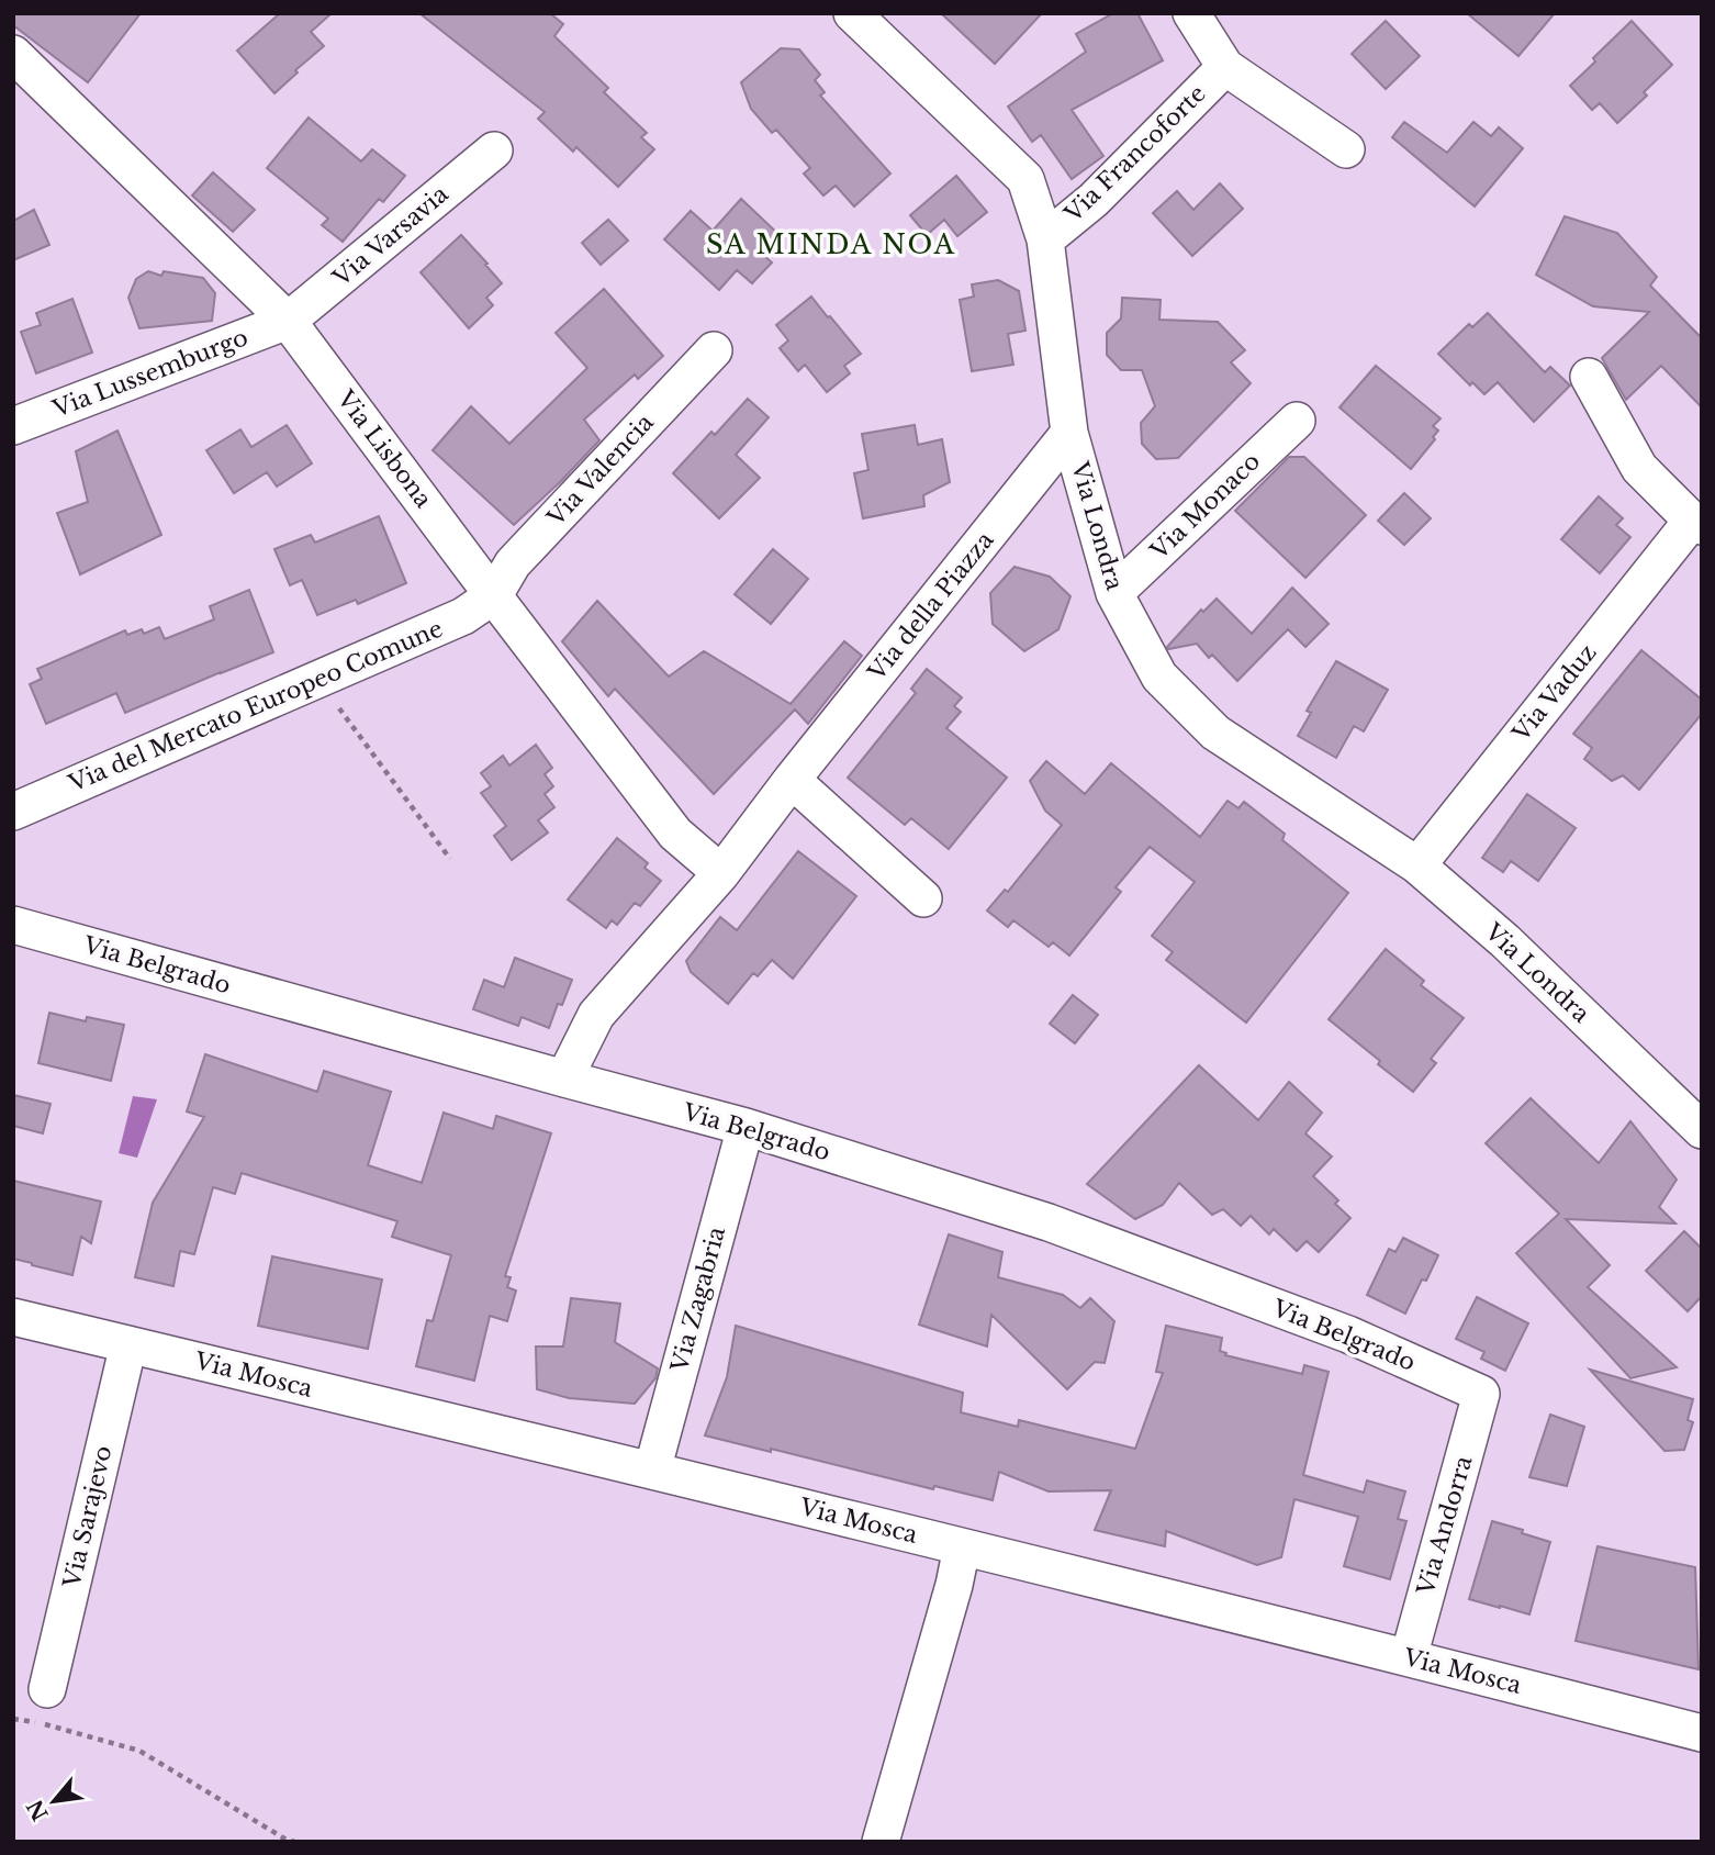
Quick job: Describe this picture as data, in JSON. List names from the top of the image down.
{
  "streets": {
    "street": [
      "Via Francoforte",
      "Via Varsavia",
      "Via Lussemburgo",
      "Via Lisbona",
      "Via Valencia",
      "Via Monaco",
      "Via Londra",
      "Via della Piazza",
      "Via Vaduz",
      "Via del Mercato Europeo Comune",
      "Via Belgrado",
      "Via Zagabria",
      "Via Mosca",
      "Via Sarajevo",
      "Via Andorra"
    ]
  },
  "crossings": [
    ["Via Francoforte", "Via Londra"],
    ["Via Varsavia", "Via Lussemburgo"],
    ["Via Varsavia", "Via Lisbona"],
    ["Via Lussemburgo", "Via Lisbona"],
    ["Via Lisbona", "Via Valencia"],
    ["Via Lisbona", "Via della Piazza"],
    ["Via Lisbona", "Via del Mercato Europeo Comune"],
    ["Via Valencia", "Via del Mercato Europeo Comune"],
    ["Via Monaco", "Via Londra"],
    ["Via Londra", "Via della Piazza"],
    ["Via Londra", "Via Vaduz"],
    ["Via della Piazza", "Via Belgrado"],
    ["Via Belgrado", "Via Zagabria"],
    ["Via Belgrado", "Via Andorra"],
    ["Via Zagabria", "Via Mosca"],
    ["Via Mosca", "Via Sarajevo"],
    ["Via Mosca", "Via Andorra"]
  ],
  "districts": ["SA MINDA NOA"],
  "north": "bottom left"
}
